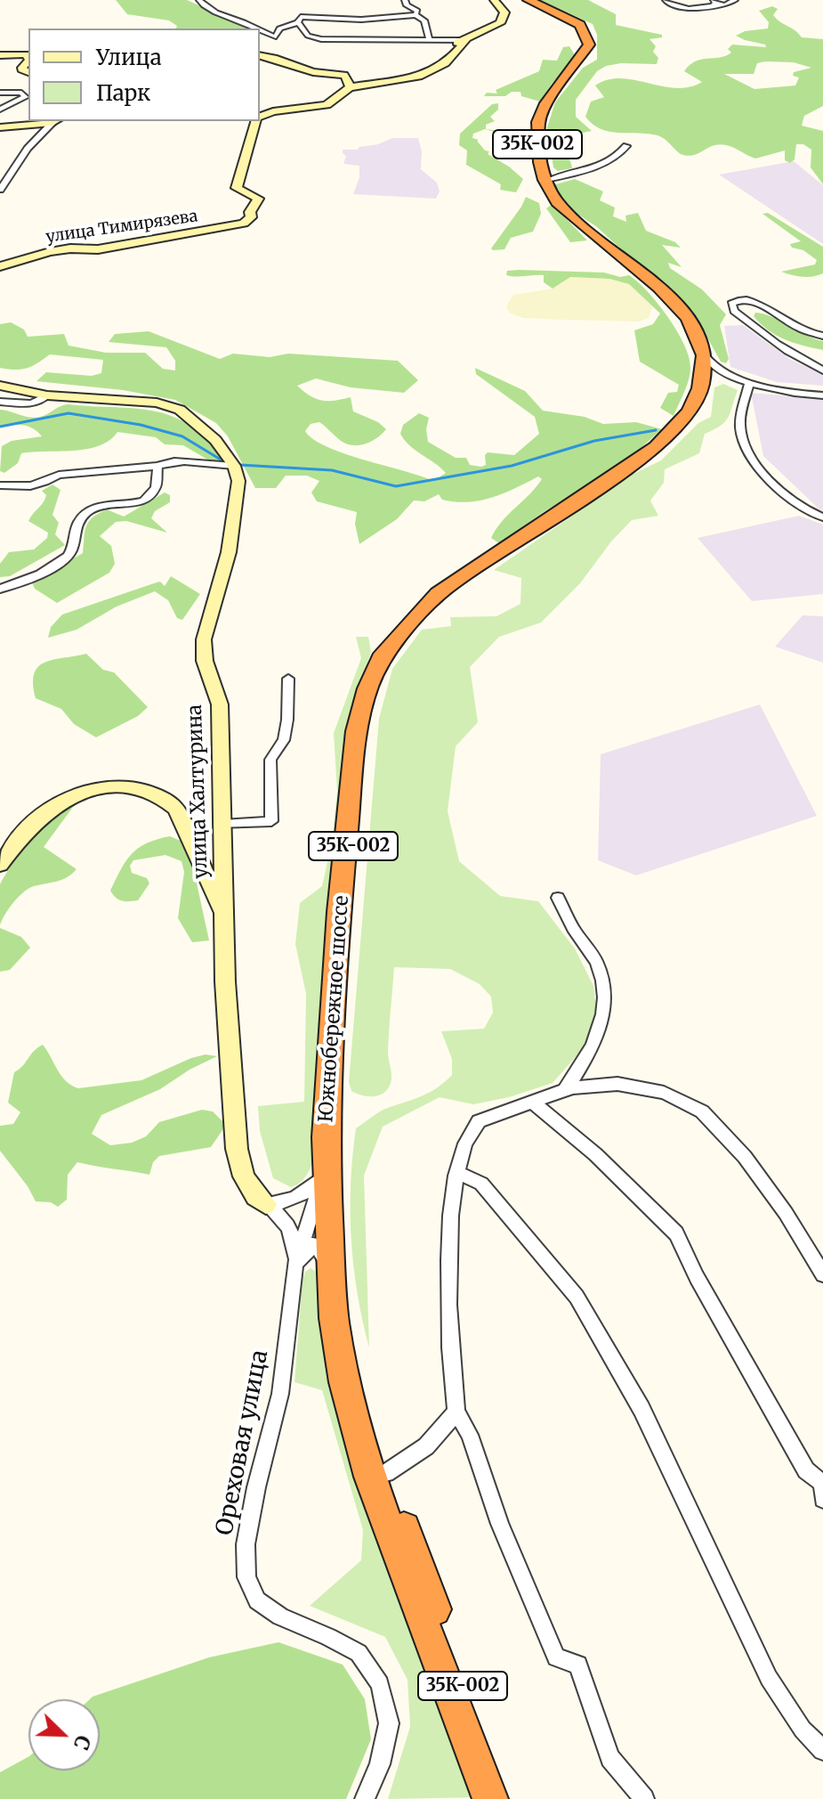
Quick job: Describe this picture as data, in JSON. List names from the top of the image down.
{
  "streets": {
    "highway": ["35К-002", "Южнобережное шоссе"],
    "street": ["улица Тимирязева", "улица Халтурина", "Ореховая улица"]
  },
  "crossings": [
    ["35К-002", "Южнобережное шоссе"]
  ],
  "legend": ["Улица", "Парк"],
  "north": "bottom right"
}
